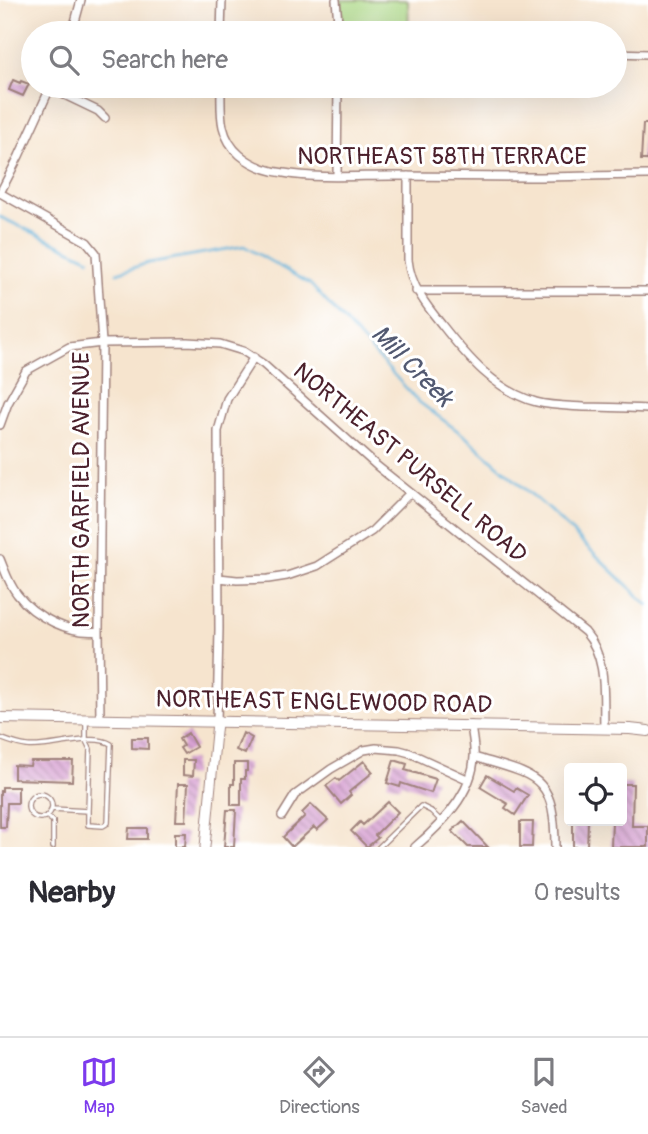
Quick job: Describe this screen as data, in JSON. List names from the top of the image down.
{
  "streets": {
    "main road": ["NORTHEAST ENGLEWOOD ROAD"],
    "street": ["NORTHEAST 58TH TERRACE", "NORTHEAST PURSELL ROAD", "NORTH GARFIELD AVENUE"]
  },
  "crossings": [
    ["NORTHEAST PURSELL ROAD", "NORTH GARFIELD AVENUE"],
    ["NORTHEAST PURSELL ROAD", "NORTHEAST ENGLEWOOD ROAD"],
    ["NORTH GARFIELD AVENUE", "NORTHEAST ENGLEWOOD ROAD"]
  ],
  "water": ["Mill Creek"],
  "page": {
    "search": "Search here",
    "heading": ["Nearby", "0 results"],
    "nav": ["Map", "Directions", "Saved"]
  }
}
